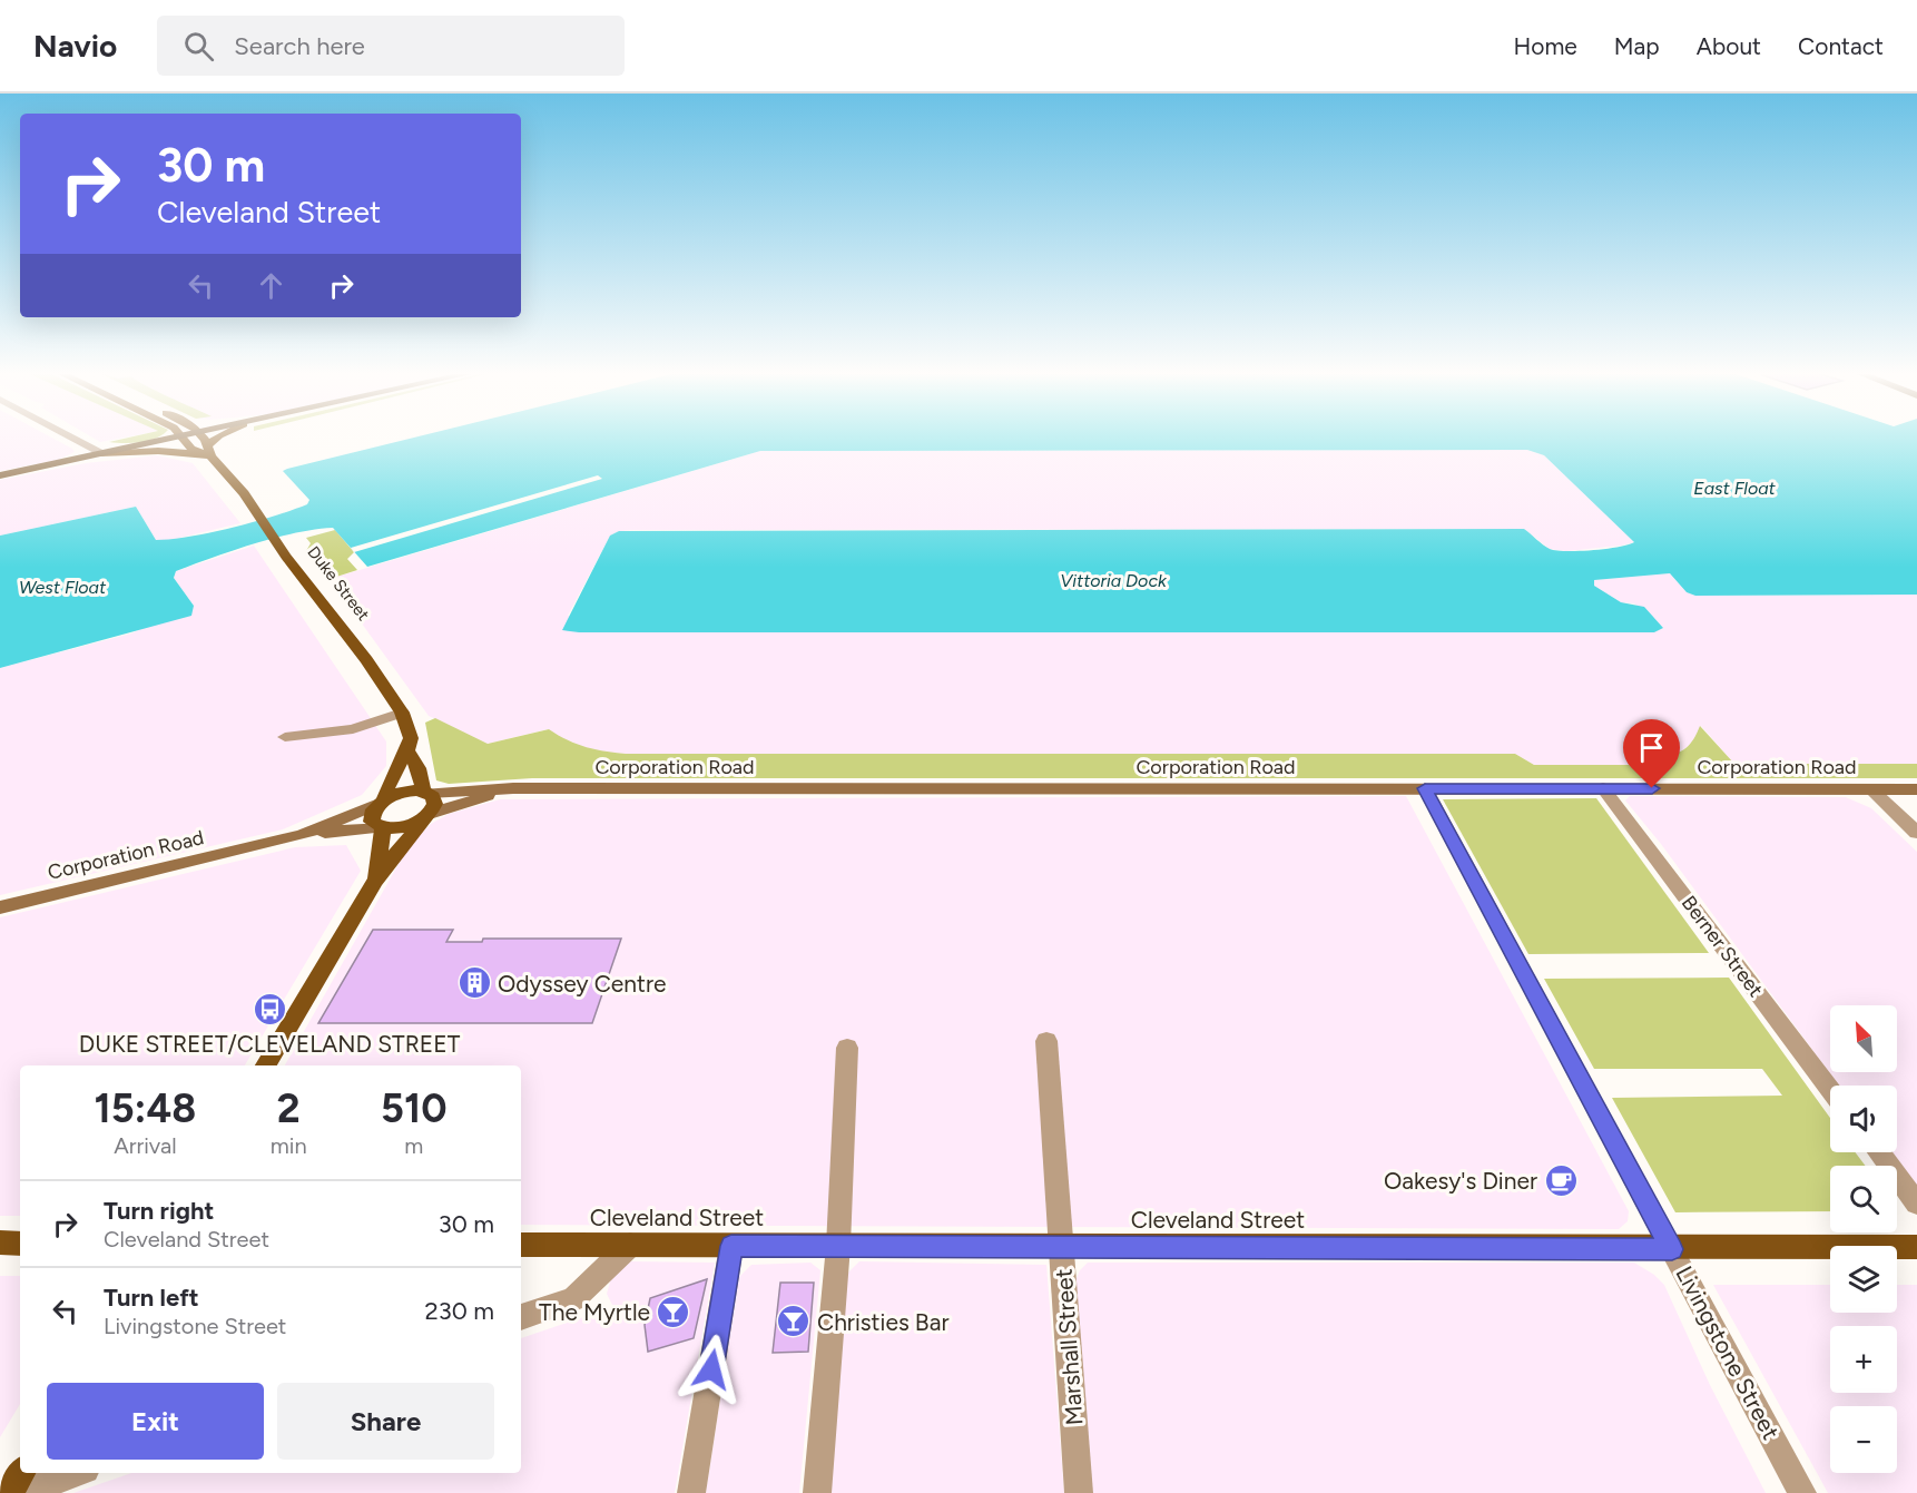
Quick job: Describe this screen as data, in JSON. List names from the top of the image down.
{
  "streets": {
    "main road": ["Duke Street", "Corporation Road", "Cleveland Street"],
    "street": ["Berner Street", "Marshall Street", "Livingstone Street"]
  },
  "crossings": [
    ["Duke Street", "Corporation Road"],
    ["Corporation Road", "Berner Street"],
    ["Corporation Road", "Livingstone Street"],
    ["Cleveland Street", "Marshall Street"],
    ["Cleveland Street", "Livingstone Street"]
  ],
  "water": ["East Float", "Vittoria Dock", "West Float"],
  "places": {
    "building": ["Odyssey Centre"],
    "bus stop": ["DUKE STREET/CLEVELAND STREET"],
    "cafe": ["Oakesy's Diner"],
    "bar": ["The Myrtle", "Christies Bar"]
  },
  "north": "top left",
  "page": {
    "header": "Navio",
    "search": "Search here",
    "nav": [
      "Home",
      "Map",
      "About",
      "Contact"
    ],
    "turn": ["30 m", "Cleveland Street"],
    "map_buttons": ["+", "−"],
    "eta": [
      "15:48",
      "Arrival",
      "2",
      "min",
      "510",
      "m"
    ],
    "list": [
      {
        "name": "Turn right",
        "note": "Cleveland Street",
        "value": "30 m"
      },
      {
        "name": "Turn left",
        "note": "Livingstone Street",
        "value": "230 m"
      }
    ],
    "buttons": ["Exit", "Share"]
  }
}
